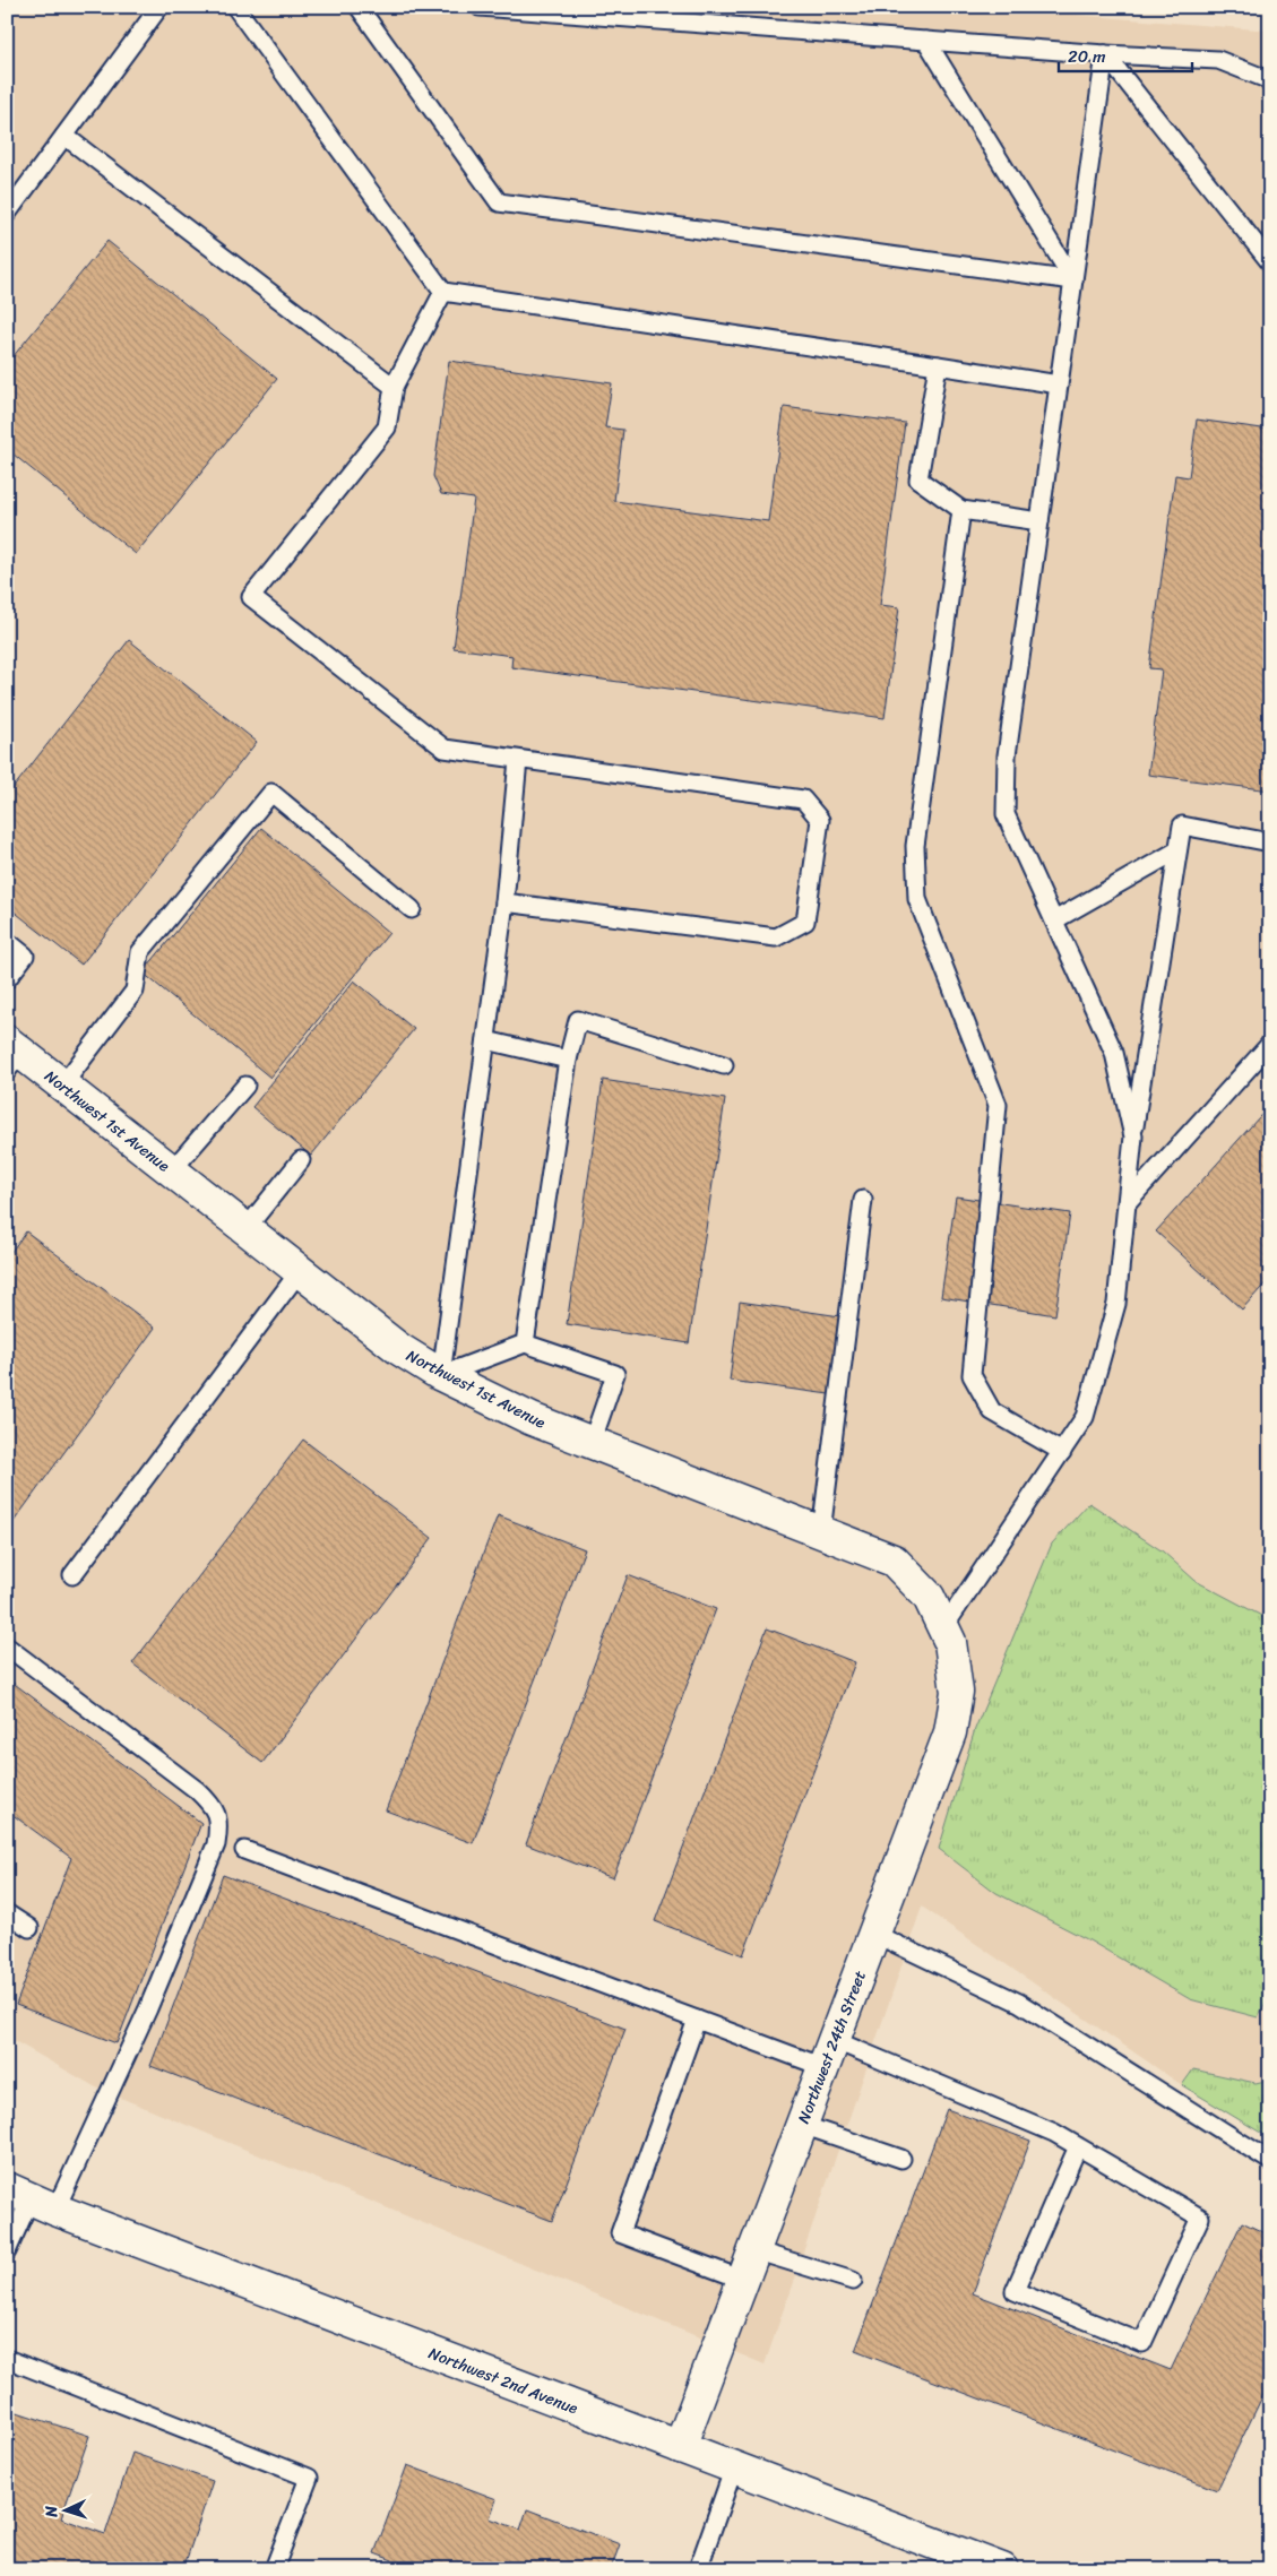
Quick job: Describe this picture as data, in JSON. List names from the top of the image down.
{
  "streets": {
    "street": ["Northwest 1st Avenue", "Northwest 24th Street", "Northwest 2nd Avenue"]
  },
  "crossings": [
    ["Northwest 1st Avenue", "Northwest 24th Street"],
    ["Northwest 24th Street", "Northwest 2nd Avenue"]
  ],
  "scale_bar": "20 m",
  "north": "left"
}
